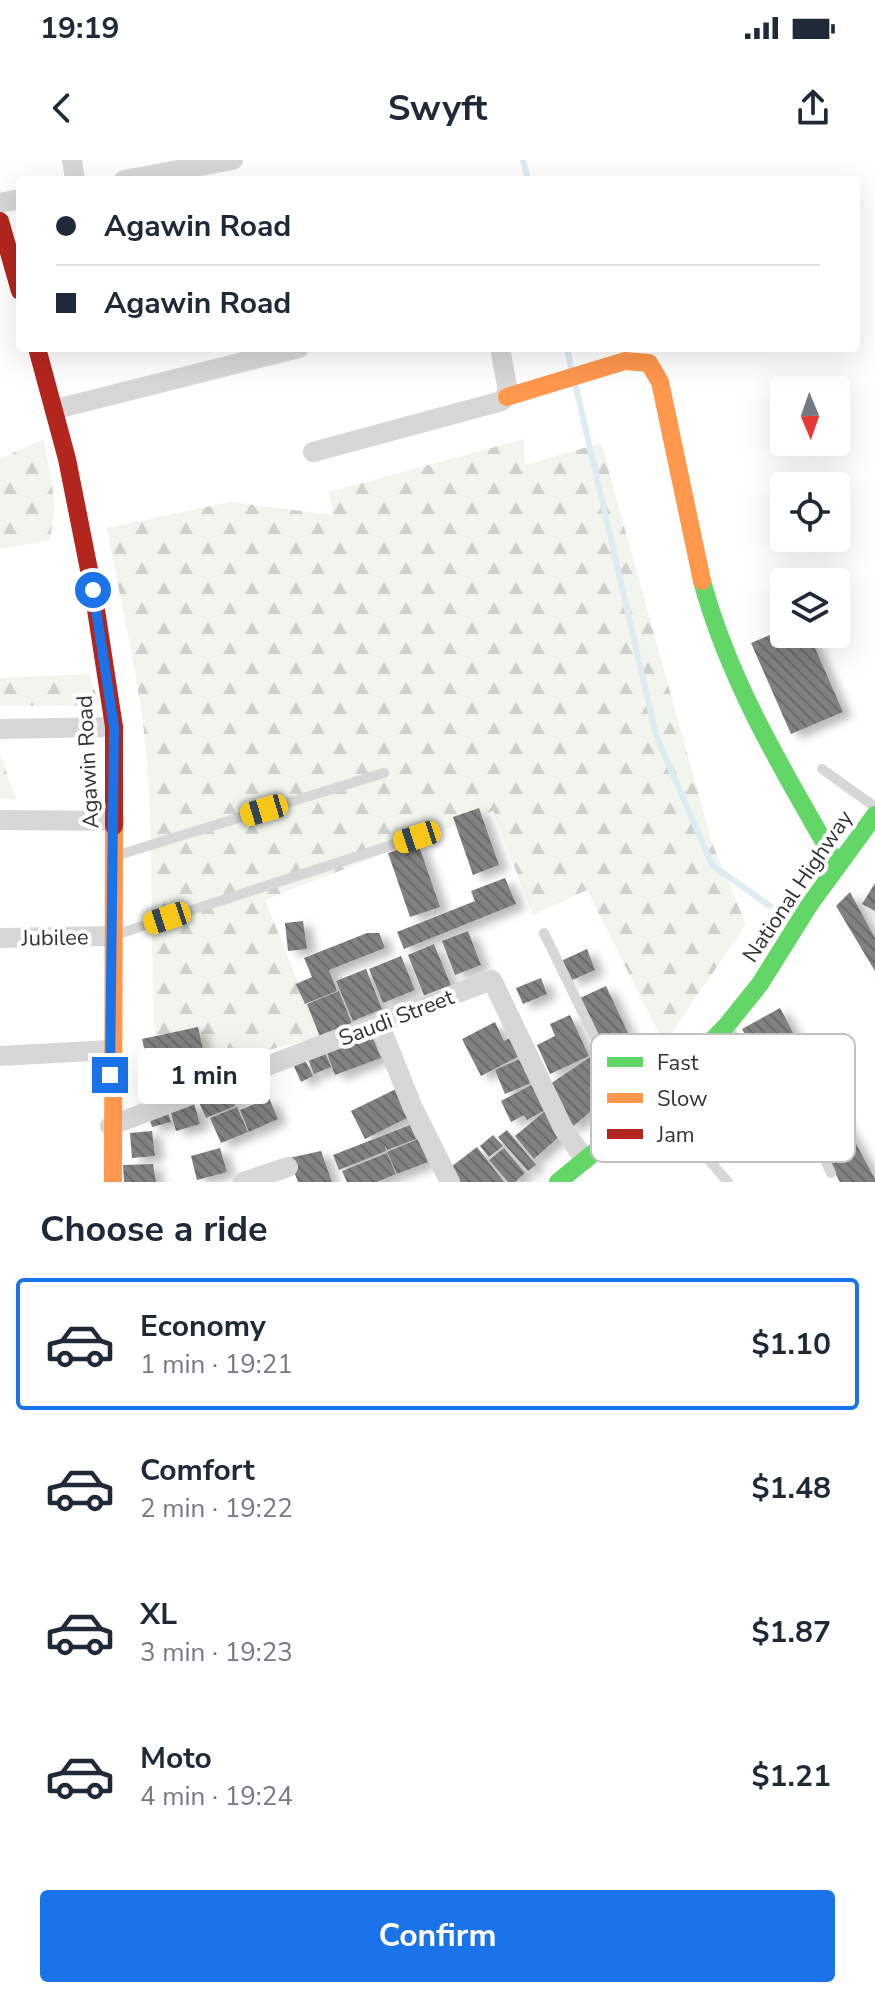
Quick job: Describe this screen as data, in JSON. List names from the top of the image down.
{
  "streets": {
    "street": [
      "Agawin Road",
      "National Highway",
      "Jubilee",
      "Saudi Street"
    ]
  },
  "crossings": [
    ["Agawin Road", "Jubilee"],
    ["Agawin Road", "Saudi Street"],
    ["National Highway", "Saudi Street"]
  ],
  "legend": ["Fast", "Slow", "Jam"],
  "north": "bottom",
  "page": {
    "status": "19:19",
    "header": "Swyft",
    "banner": ["Agawin Road", "Agawin Road"],
    "bubble": "1 min",
    "heading": "Choose a ride",
    "list": [
      {
        "name": "Economy",
        "note": "1 min · 19:21",
        "value": "$1.10"
      },
      {
        "name": "Comfort",
        "note": "2 min · 19:22",
        "value": "$1.48"
      },
      {
        "name": "XL",
        "note": "3 min · 19:23",
        "value": "$1.87"
      },
      {
        "name": "Moto",
        "note": "4 min · 19:24",
        "value": "$1.21"
      }
    ],
    "buttons": "Confirm"
  }
}
